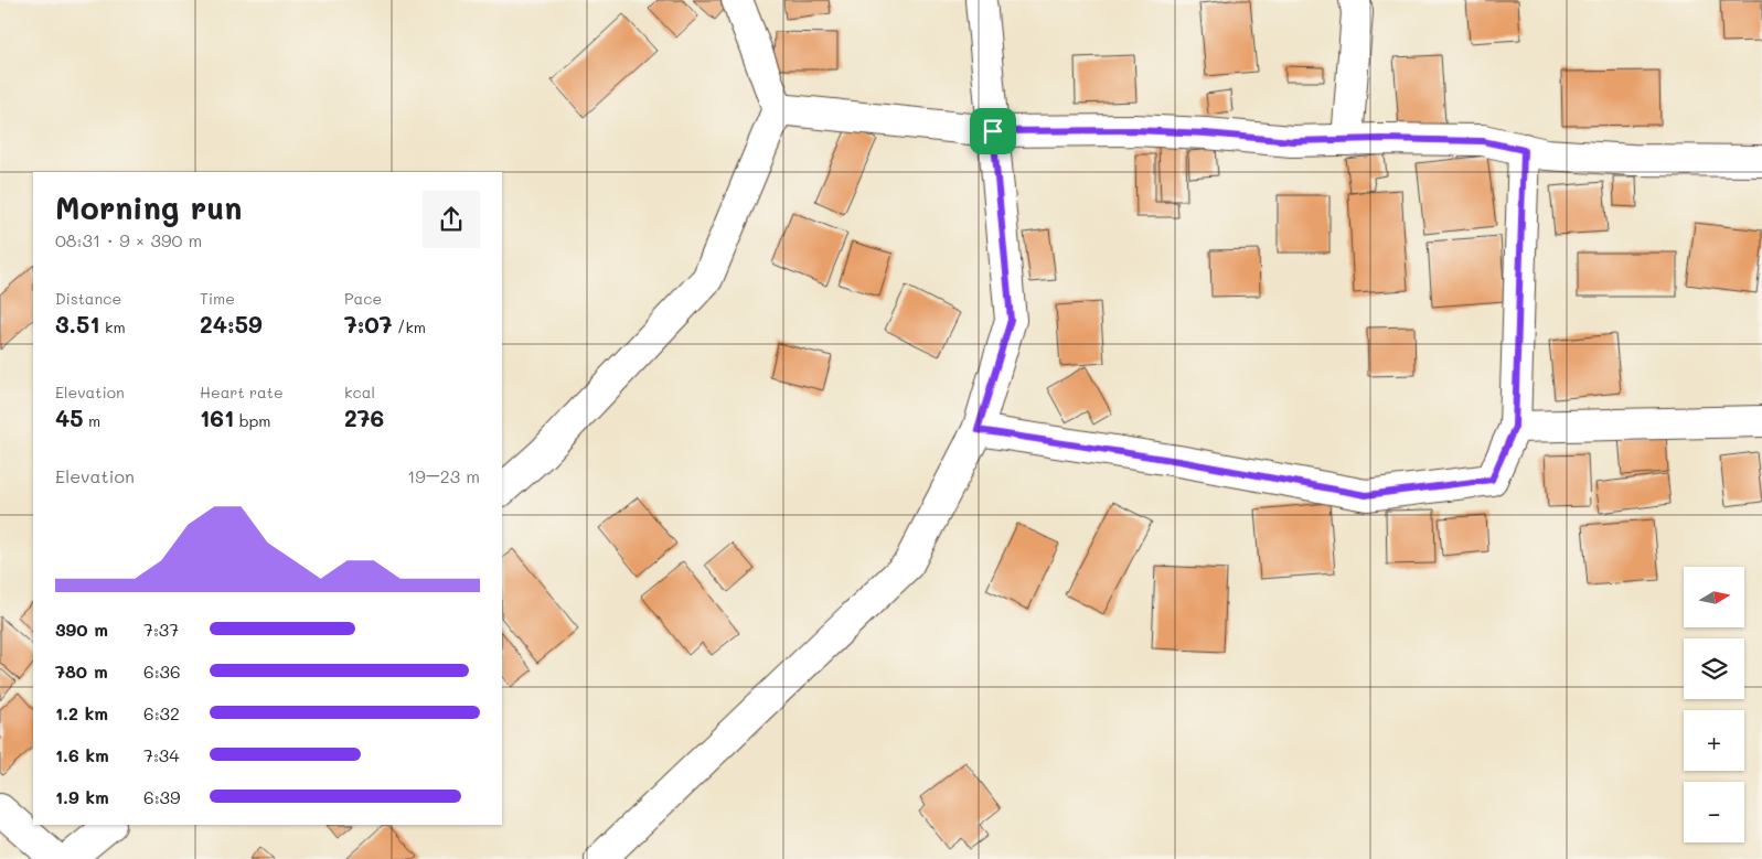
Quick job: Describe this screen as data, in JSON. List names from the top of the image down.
{
  "north": "right",
  "page": {
    "heading": ["Morning run", "08:31 · 9 × 390 m"],
    "stats": [
      ["Distance", "3.51 km"],
      ["Time", "24:59"],
      ["Pace", "7:07 /km"],
      ["Elevation", "45 m"],
      ["Heart rate", "161 bpm"],
      ["kcal", "276"]
    ],
    "chart": ["Elevation", "19–23 m"],
    "map_buttons": ["+", "−"],
    "list": [
      {
        "name": "390 m",
        "note": "7:37"
      },
      {
        "name": "780 m",
        "note": "6:36"
      },
      {
        "name": "1.2 km",
        "note": "6:32"
      },
      {
        "name": "1.6 km",
        "note": "7:34"
      },
      {
        "name": "1.9 km",
        "note": "6:39"
      }
    ]
  }
}
